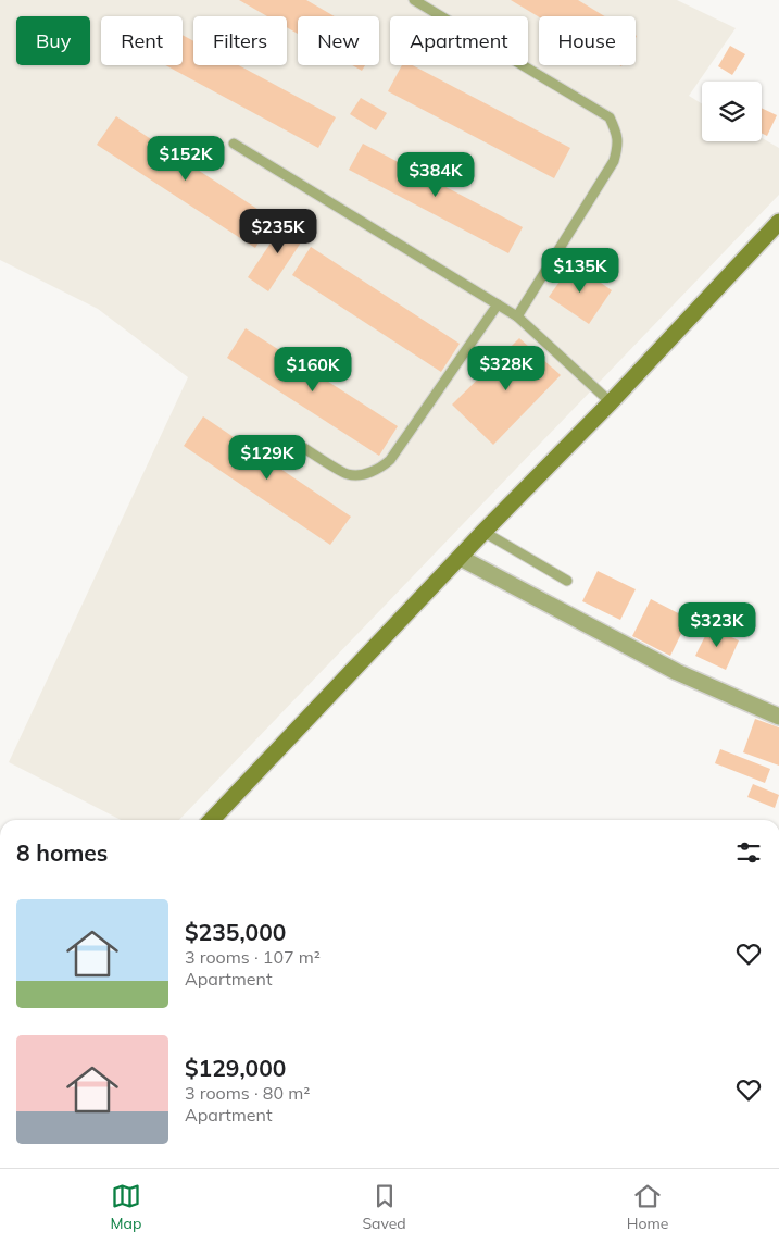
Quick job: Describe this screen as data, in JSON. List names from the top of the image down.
{
  "page": {
    "chip": [
      "Buy",
      "Rent",
      "Filters",
      "New",
      "Apartment",
      "House"
    ],
    "price": [
      "$152K",
      "$384K",
      "$235K",
      "$135K",
      "$328K",
      "$160K",
      "$129K",
      "$323K"
    ],
    "heading": "8 homes",
    "list": [
      {
        "name": "$235,000",
        "note": "3 rooms · 107 m² · Apartment"
      },
      {
        "name": "$129,000",
        "note": "3 rooms · 80 m² · Apartment"
      }
    ],
    "tabs": ["Map", "Saved", "Home"]
  }
}
